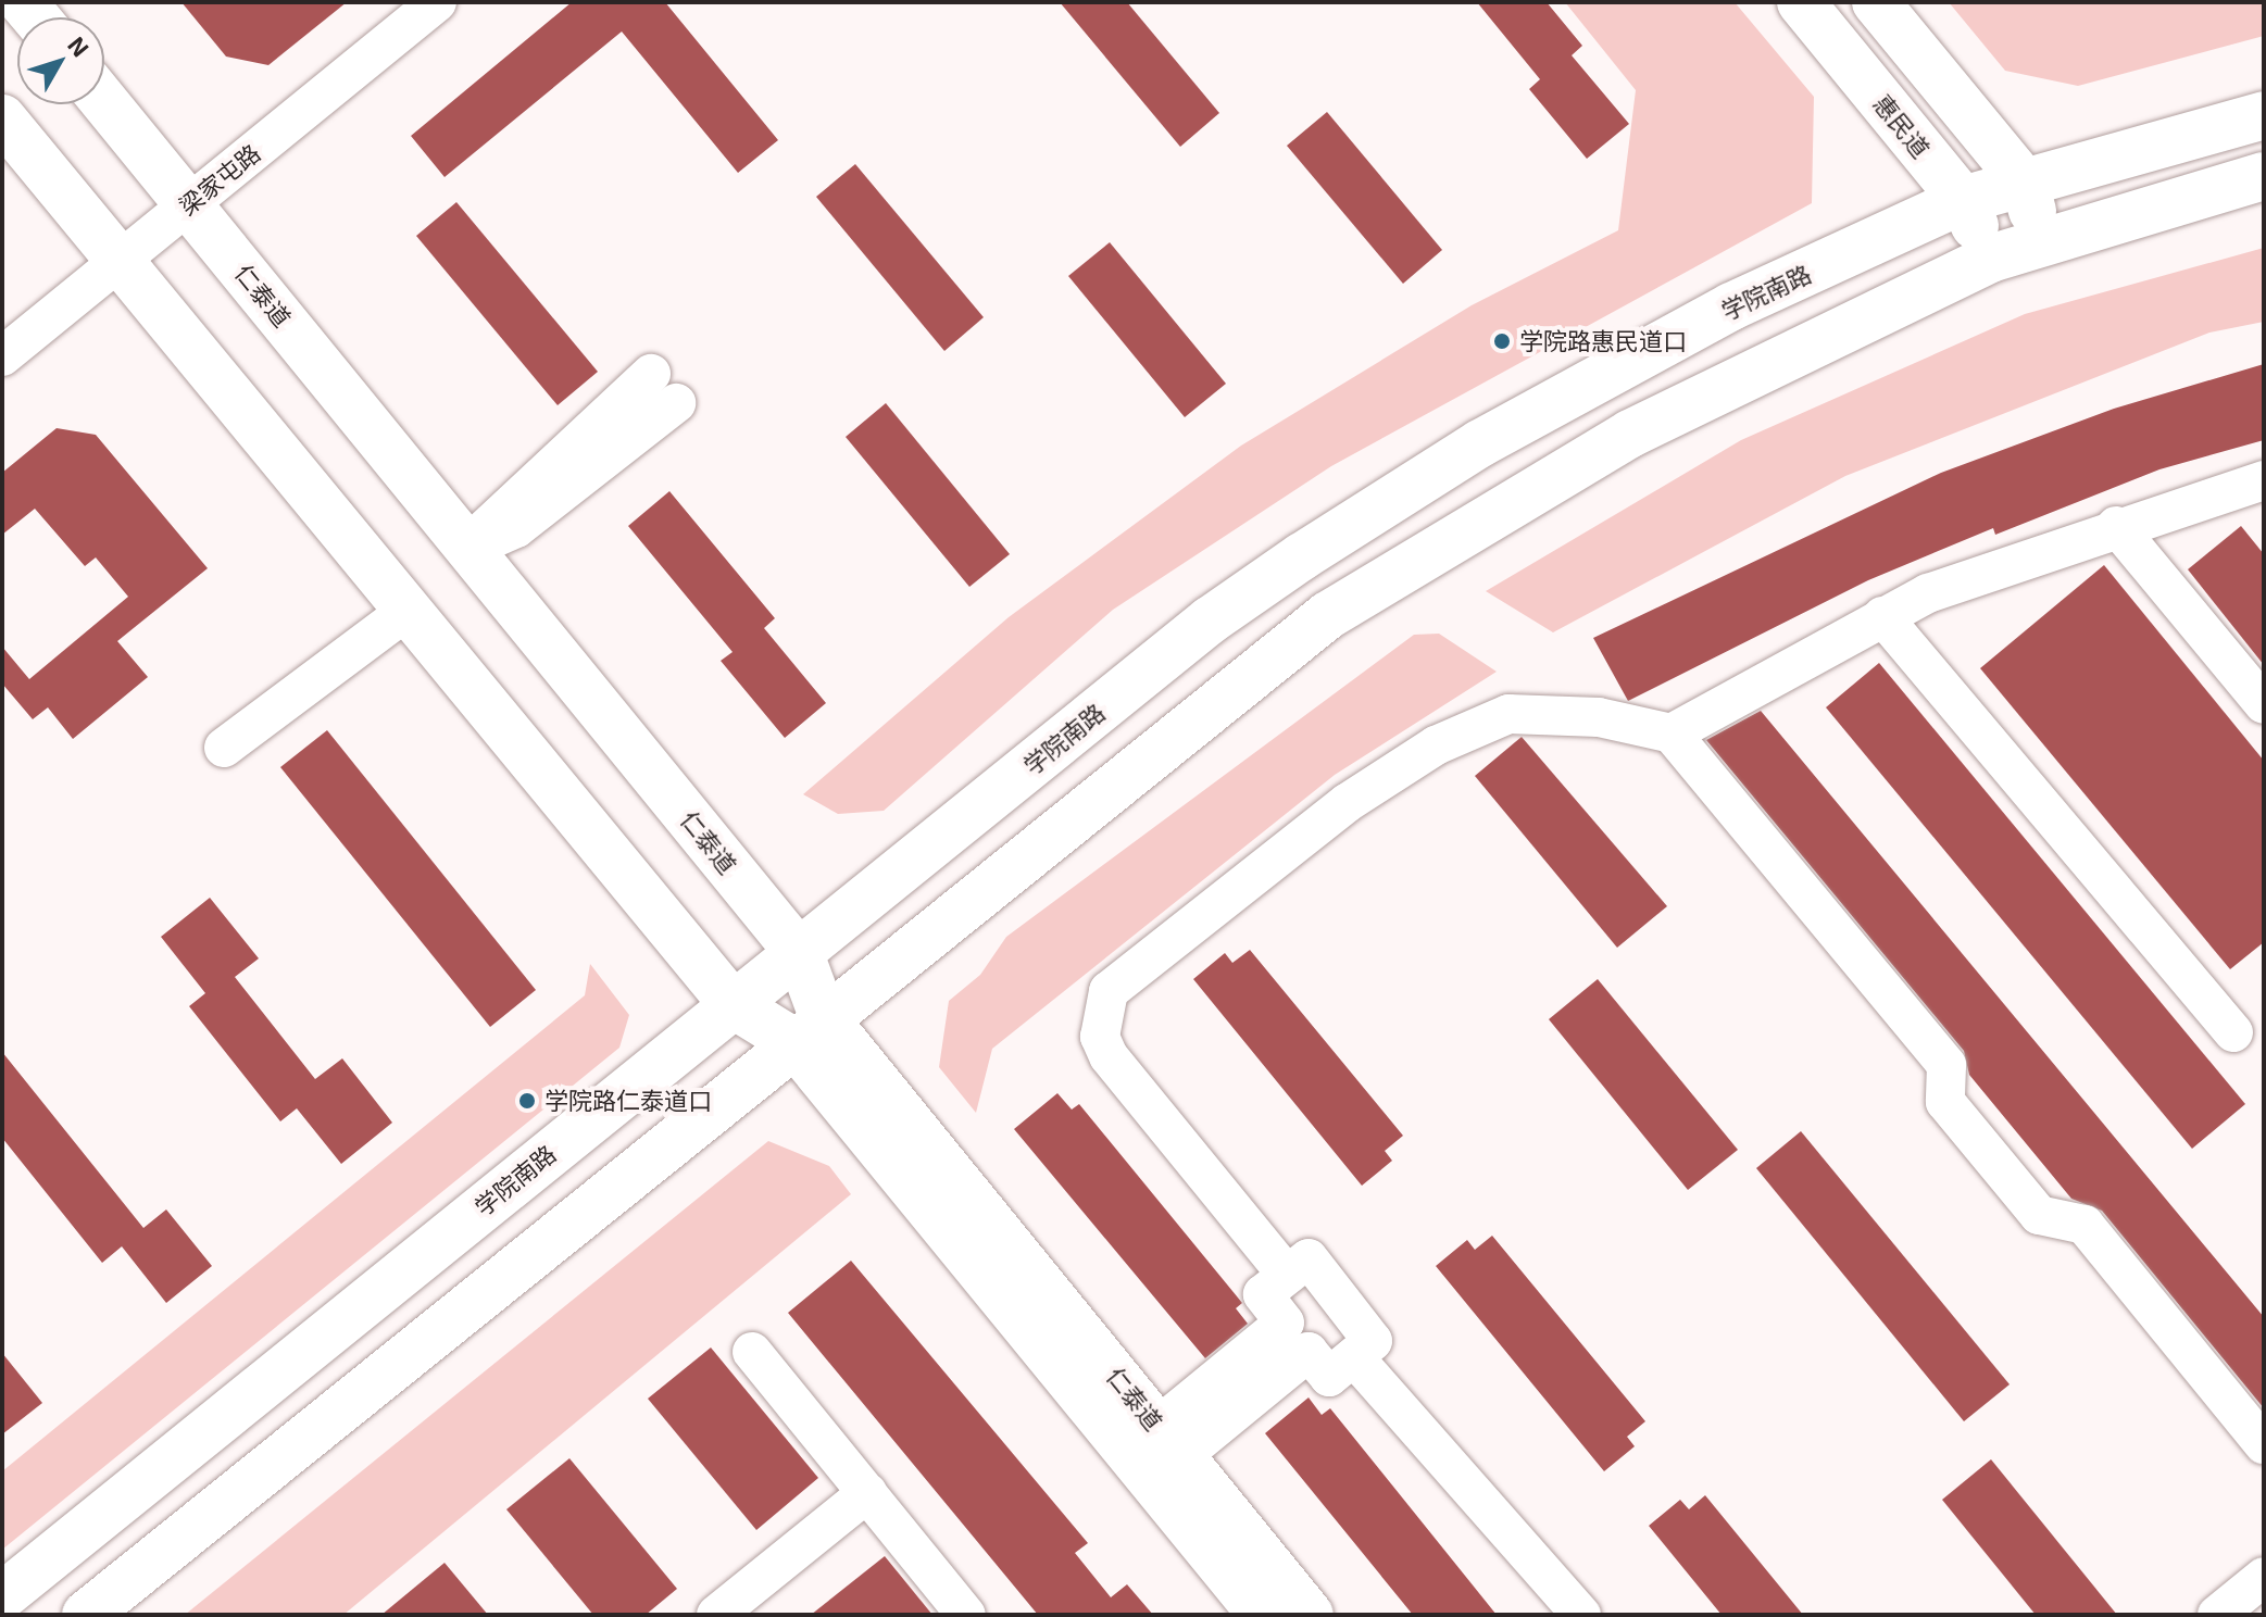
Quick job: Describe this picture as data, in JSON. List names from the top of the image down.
{
  "streets": {
    "main road": ["惠民道", "学院南路", "仁泰道"],
    "street": ["梁家屯路"]
  },
  "crossings": [
    ["惠民道", "学院南路"],
    ["梁家屯路", "仁泰道"],
    ["学院南路", "仁泰道"]
  ],
  "places": ["学院路惠民道口", "学院路仁泰道口"],
  "north": "top right"
}
